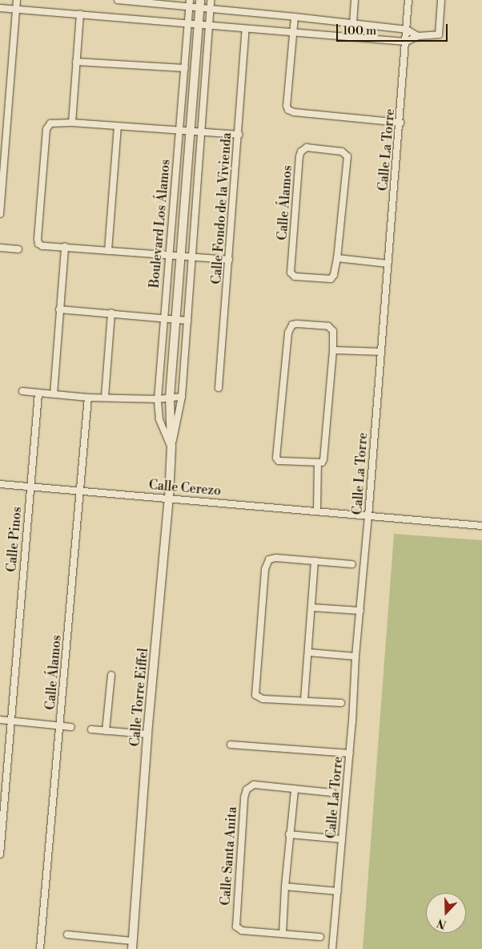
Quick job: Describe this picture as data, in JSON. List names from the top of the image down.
{
  "streets": {
    "street": [
      "Calle La Torre",
      "Calle Álamos",
      "Calle Fondo de la Vivienda",
      "Boulevard Los Álamos",
      "Calle Cerezo",
      "Calle Pinos",
      "Calle Torre Eiffel",
      "Calle Santa Anita"
    ]
  },
  "crossings": [
    ["Calle La Torre", "Calle Cerezo"],
    ["Calle Álamos", "Calle Cerezo"],
    ["Boulevard Los Álamos", "Calle Torre Eiffel"],
    ["Calle Cerezo", "Calle Pinos"],
    ["Calle Cerezo", "Calle Torre Eiffel"]
  ],
  "scale_bar": "100 m",
  "north": "bottom"
}
